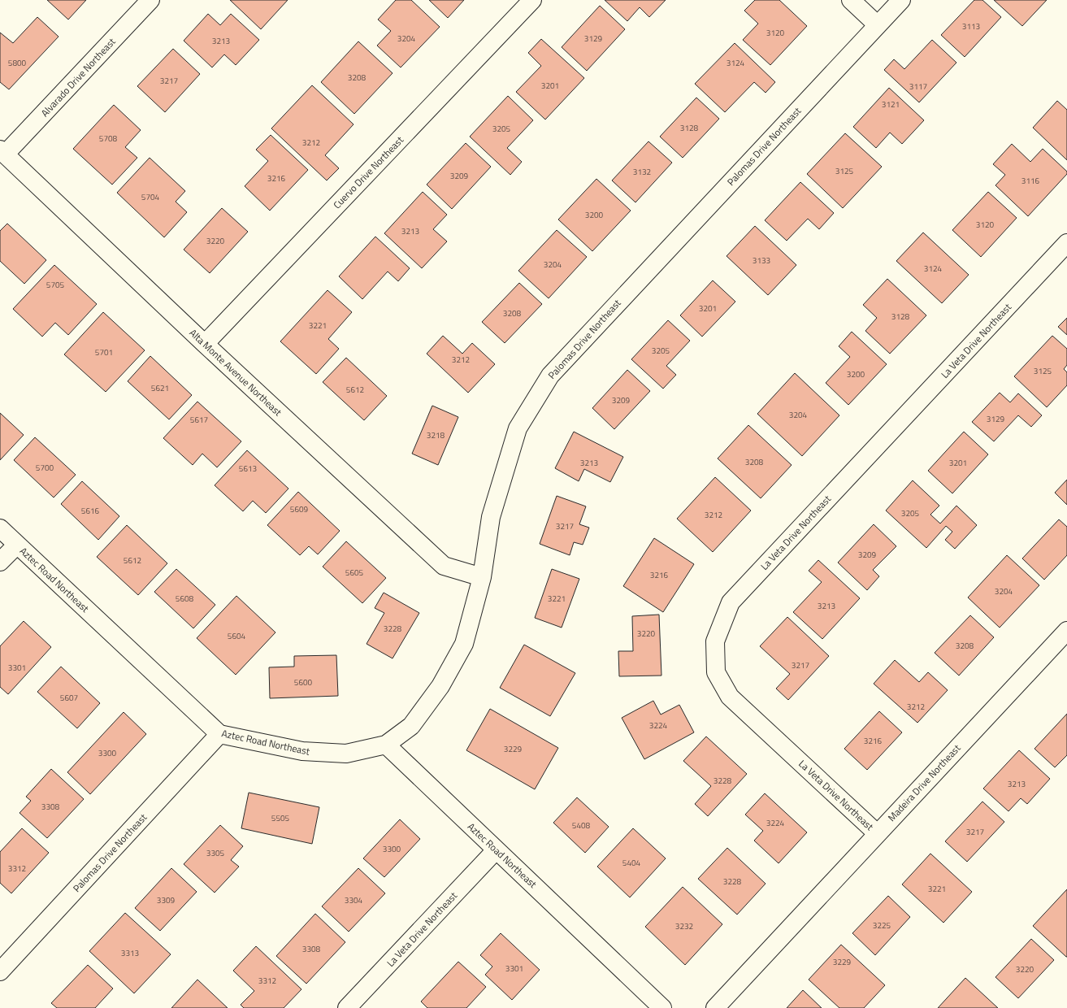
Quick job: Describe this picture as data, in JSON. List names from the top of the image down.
{
  "streets": {
    "street": [
      "Alvarado Drive Northeast",
      "Palomas Drive Northeast",
      "Cuervo Drive Northeast",
      "La Veta Drive Northeast",
      "Alta Monte Avenue Northeast",
      "Aztec Road Northeast",
      "Madeira Drive Northeast"
    ]
  },
  "crossings": [
    ["Alvarado Drive Northeast", "Alta Monte Avenue Northeast"],
    ["Palomas Drive Northeast", "Alta Monte Avenue Northeast"],
    ["Palomas Drive Northeast", "Aztec Road Northeast"],
    ["Cuervo Drive Northeast", "Alta Monte Avenue Northeast"],
    ["La Veta Drive Northeast", "Aztec Road Northeast"],
    ["La Veta Drive Northeast", "Madeira Drive Northeast"]
  ],
  "house_numbers": [
    "3113",
    "3120",
    "3204",
    "3129",
    "3213",
    "5800",
    "3124",
    "3208",
    "3217",
    "3201",
    "3117",
    "3121",
    "3128",
    "3205",
    "5708",
    "3212",
    "3125",
    "3132",
    "3209",
    "3216",
    "3116",
    "5704",
    "3200",
    "3120",
    "3213",
    "3220",
    "3133",
    "3204",
    "3124",
    "5705",
    "3201",
    "3208",
    "3128",
    "3221",
    "3205",
    "5701",
    "3212",
    "3125",
    "3200",
    "5621",
    "5612",
    "3209",
    "3204",
    "3129",
    "5617",
    "3218",
    "3208",
    "3213",
    "3201",
    "5700",
    "5613",
    "5609",
    "5616",
    "3205",
    "3212",
    "3217",
    "3209",
    "5612",
    "5605",
    "3216",
    "3204",
    "5608",
    "3221",
    "3213",
    "3228",
    "3220",
    "5604",
    "3208",
    "3217",
    "3301",
    "5600",
    "5607",
    "3212",
    "3224",
    "3216",
    "3229",
    "3300",
    "3228",
    "3213",
    "3308",
    "5505",
    "3224",
    "5408",
    "3217",
    "3300",
    "3305",
    "5404",
    "3312",
    "3228",
    "3221",
    "3309",
    "3304",
    "3225",
    "3232",
    "3308",
    "3313",
    "3229",
    "3301",
    "3220",
    "3312"
  ]
}
